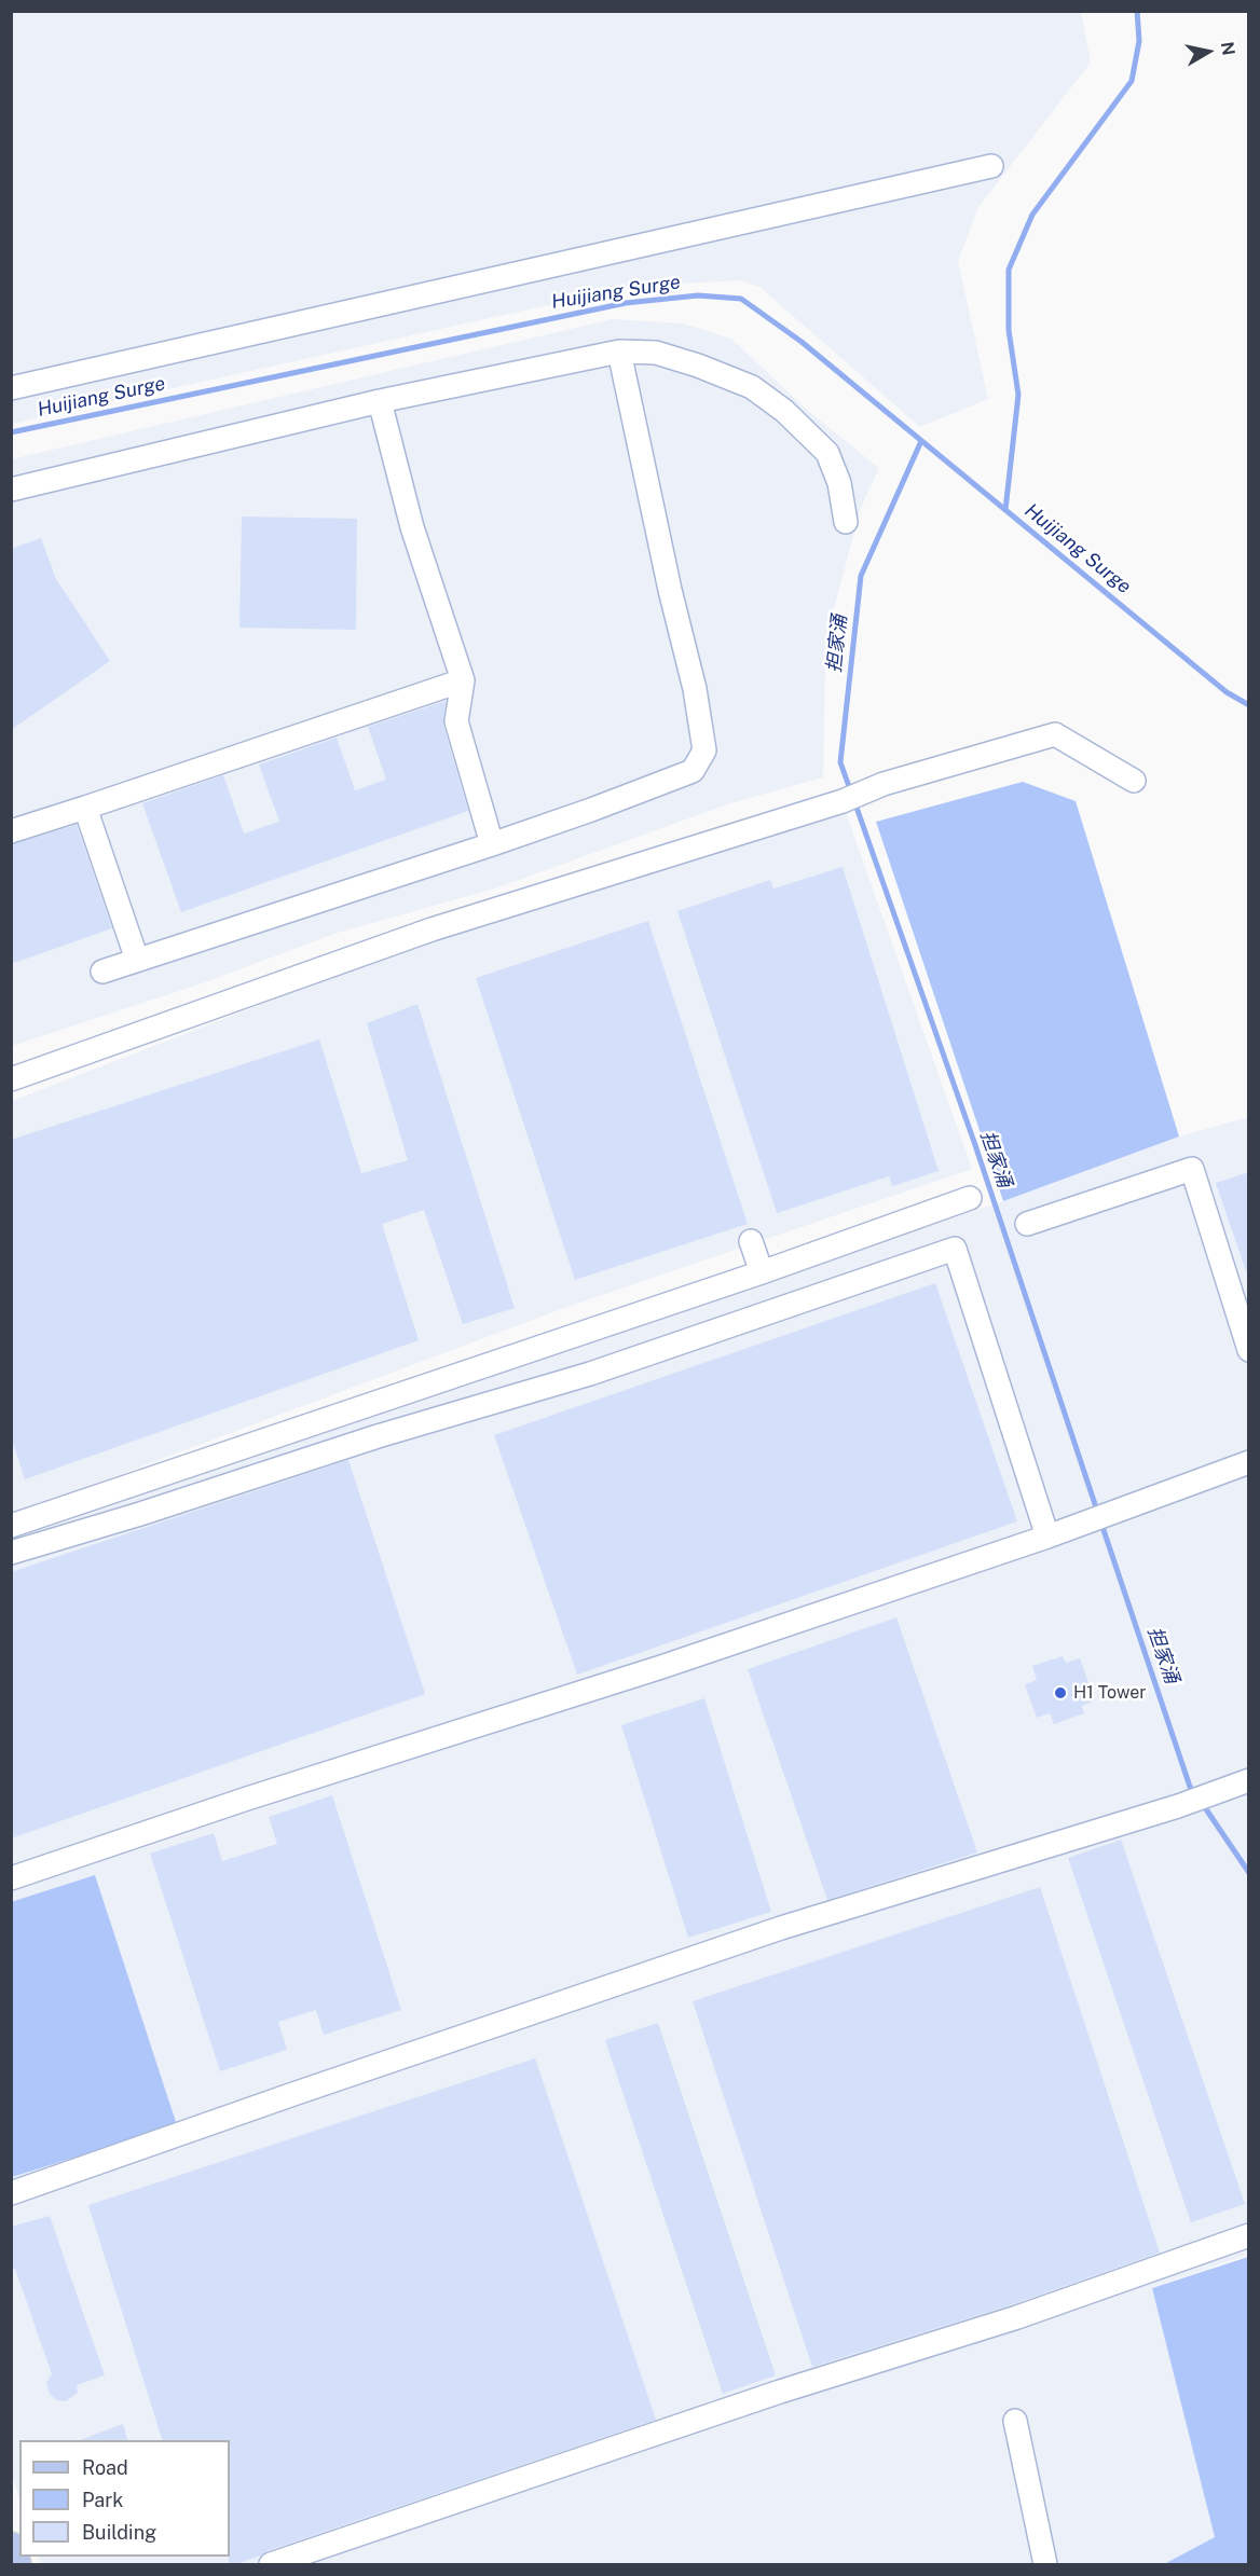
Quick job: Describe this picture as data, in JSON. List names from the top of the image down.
{
  "water": ["Huijiang Surge", "担家涌"],
  "places": ["H1 Tower"],
  "legend": ["Road", "Park", "Building"],
  "north": "right"
}
